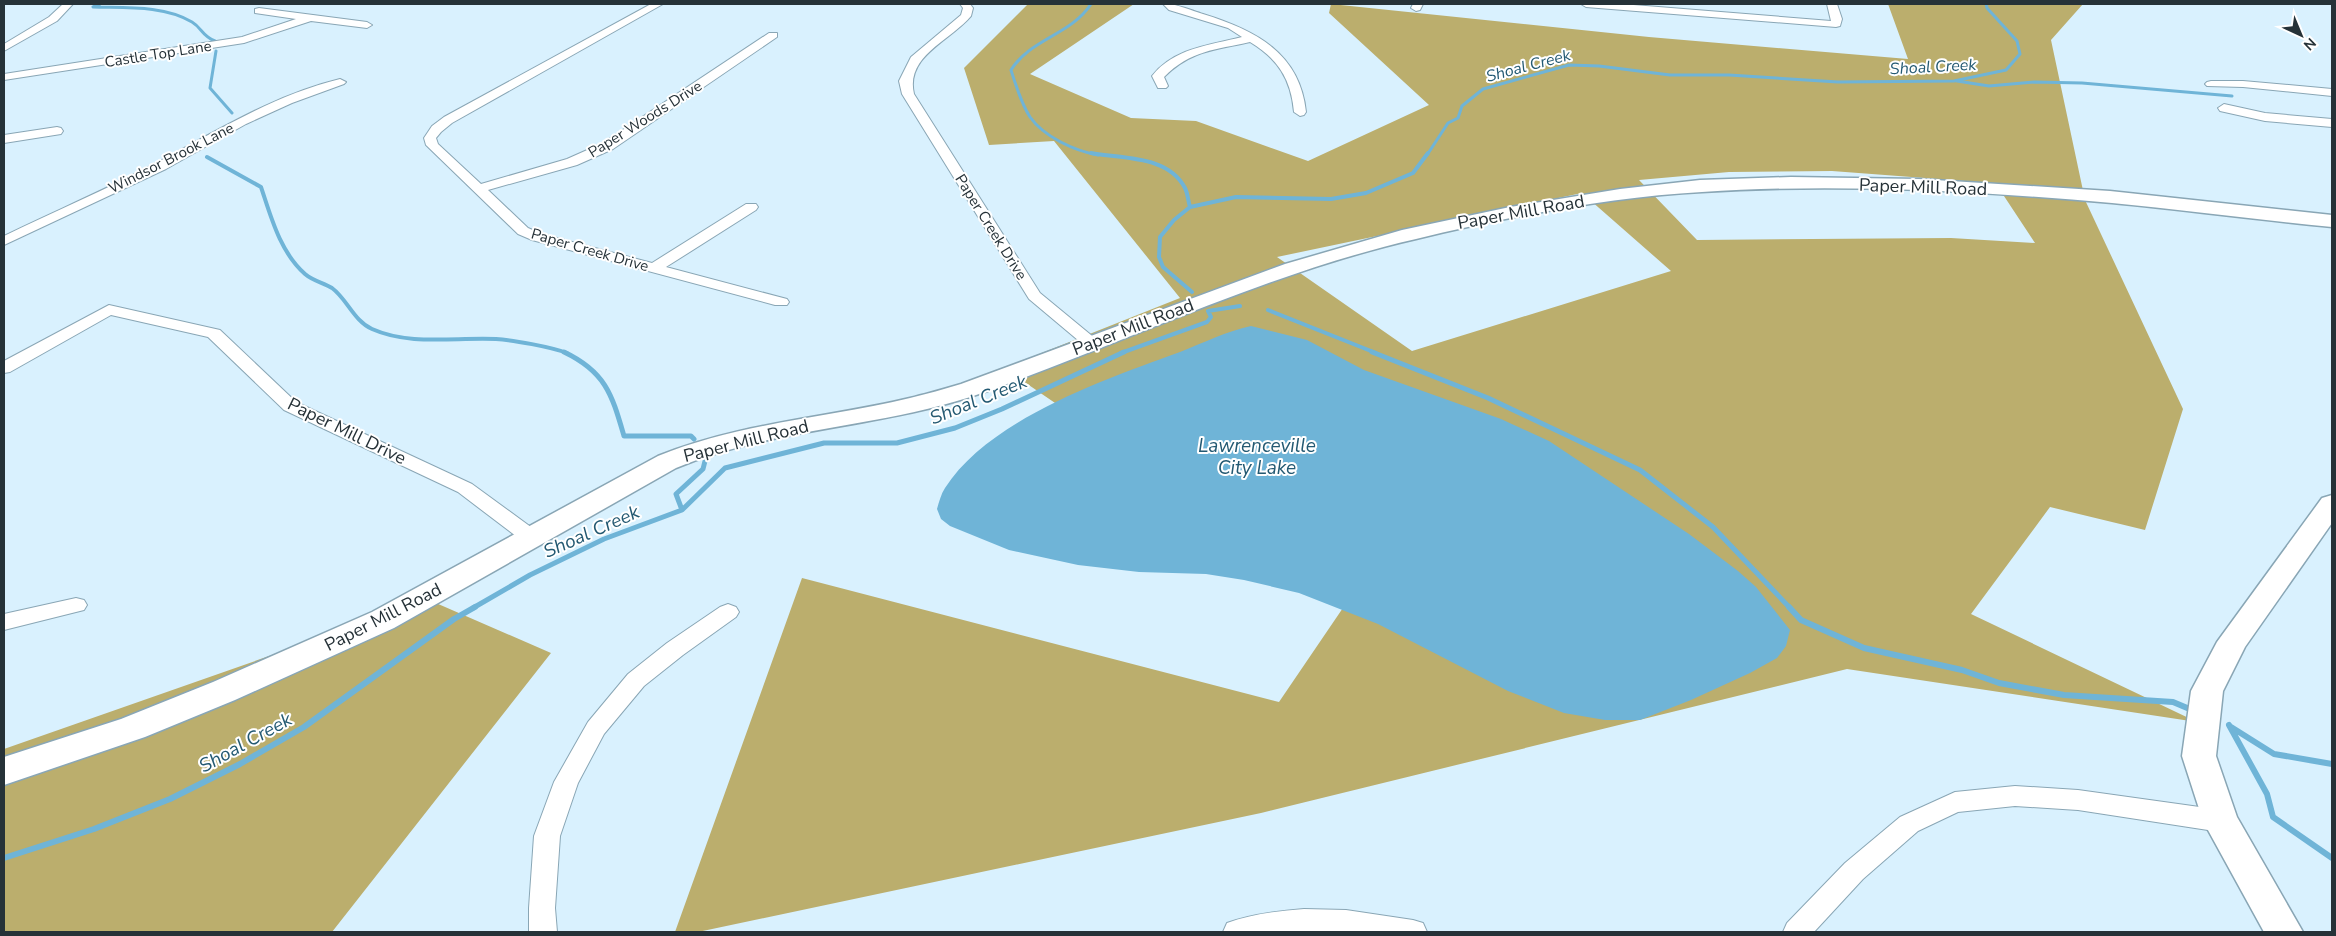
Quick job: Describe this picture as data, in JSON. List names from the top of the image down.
{
  "streets": {
    "street": [
      "Castle Top Lane",
      "Paper Woods Drive",
      "Windsor Brook Lane",
      "Paper Mill Road",
      "Paper Creek Drive",
      "Paper Mill Drive"
    ]
  },
  "crossings": [
    ["Paper Woods Drive", "Paper Creek Drive"],
    ["Paper Mill Road", "Paper Creek Drive"],
    ["Paper Mill Road", "Paper Mill Drive"]
  ],
  "water": ["Shoal Creek", "Lawrenceville City Lake"],
  "north": "bottom right"
}
